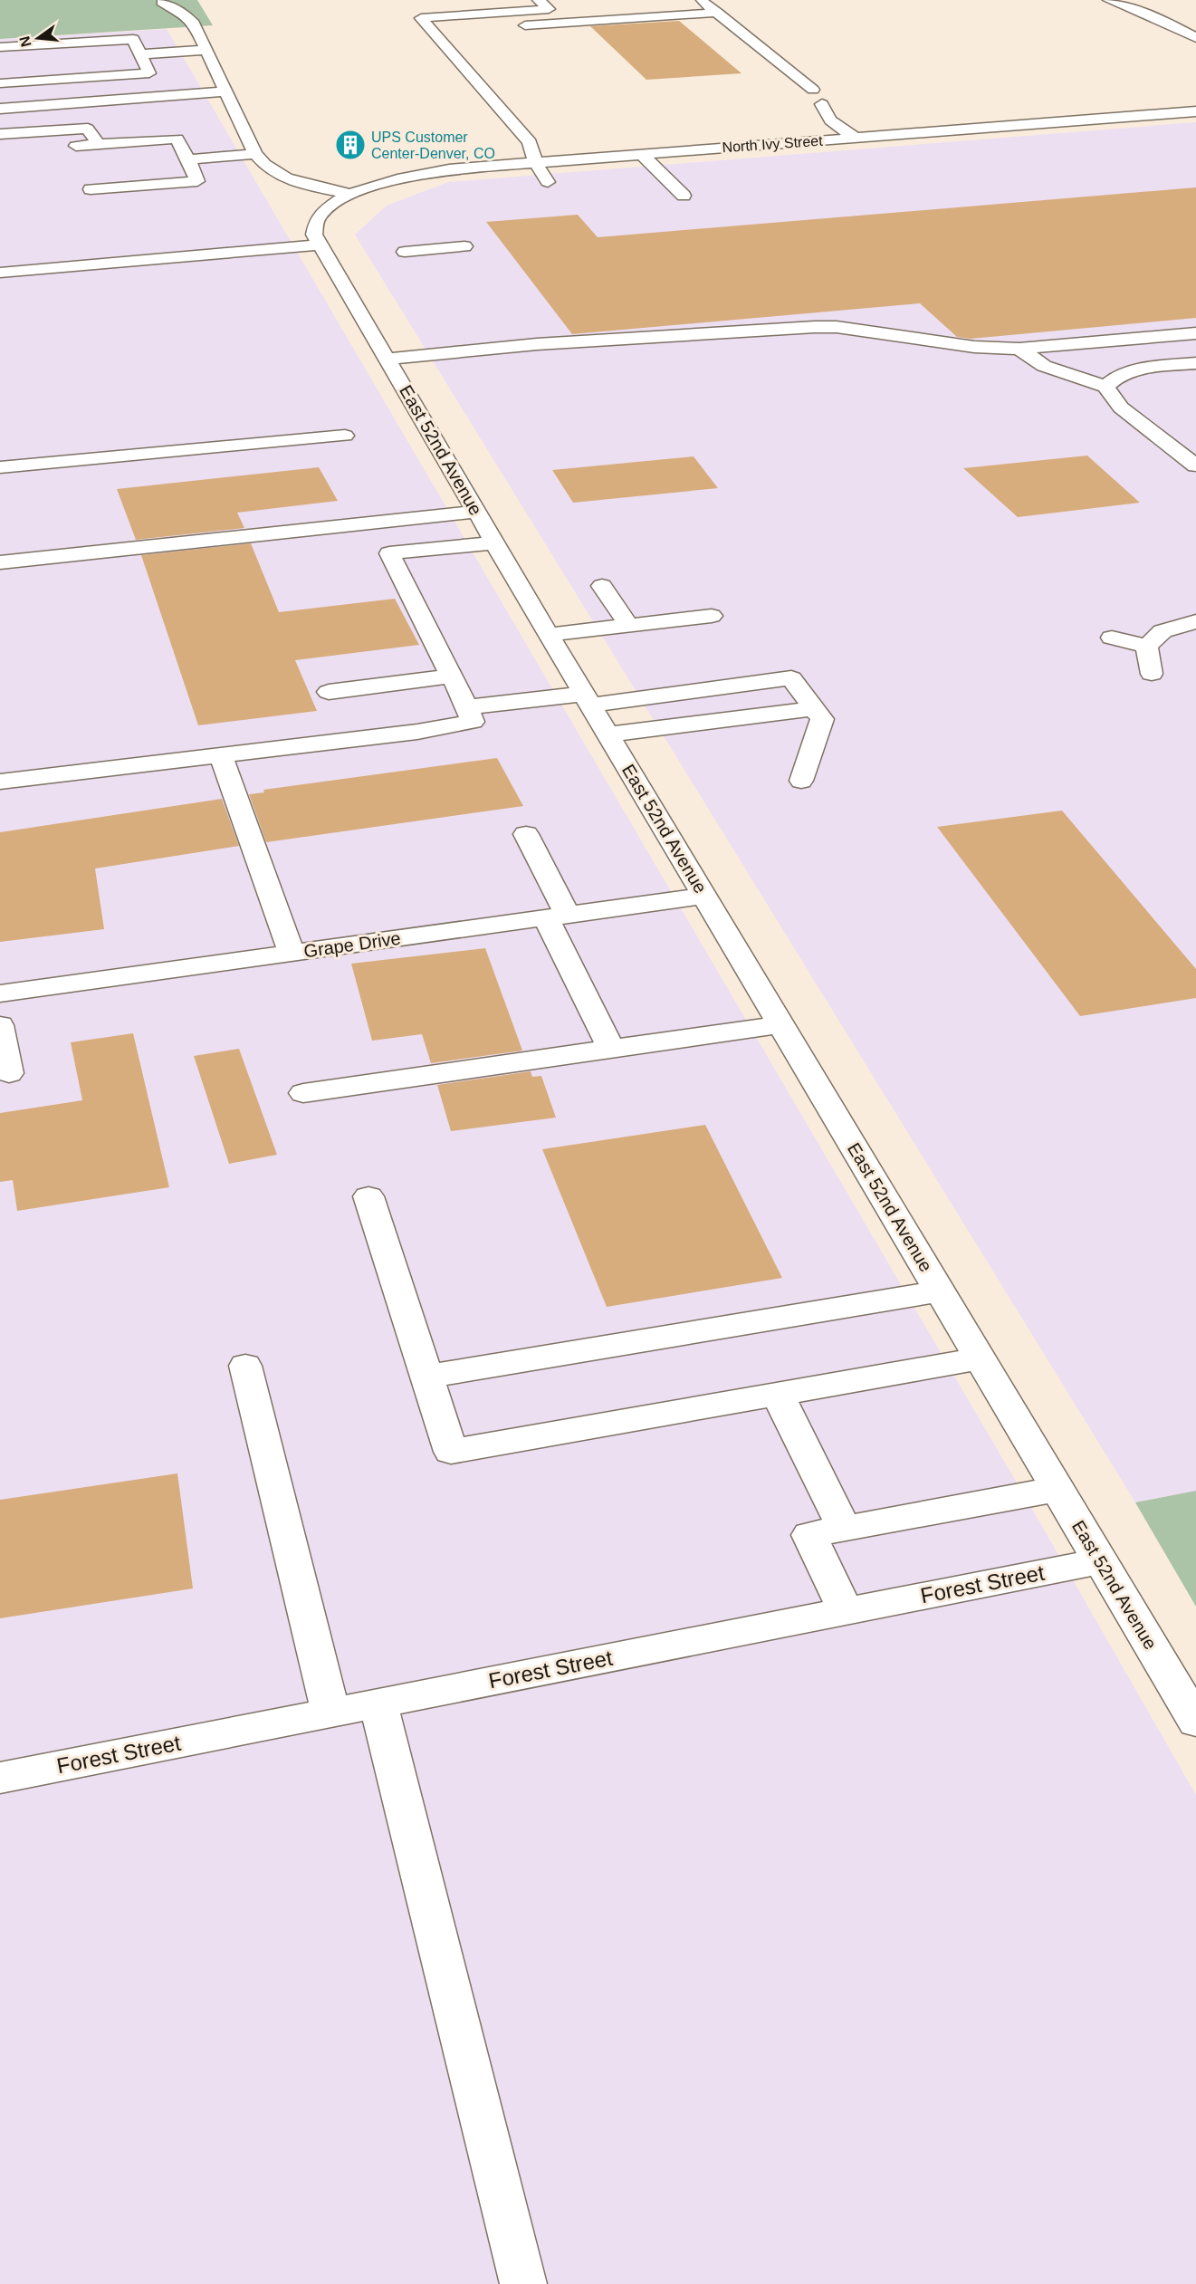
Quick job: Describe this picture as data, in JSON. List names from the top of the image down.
{
  "streets": {
    "street": [
      "North Ivy Street",
      "East 52nd Avenue",
      "Grape Drive",
      "Forest Street"
    ]
  },
  "crossings": [
    ["North Ivy Street", "East 52nd Avenue"],
    ["East 52nd Avenue", "Grape Drive"],
    ["East 52nd Avenue", "Forest Street"]
  ],
  "places": {
    "building": ["UPS Customer Center-Denver, CO"]
  },
  "north": "left"
}
